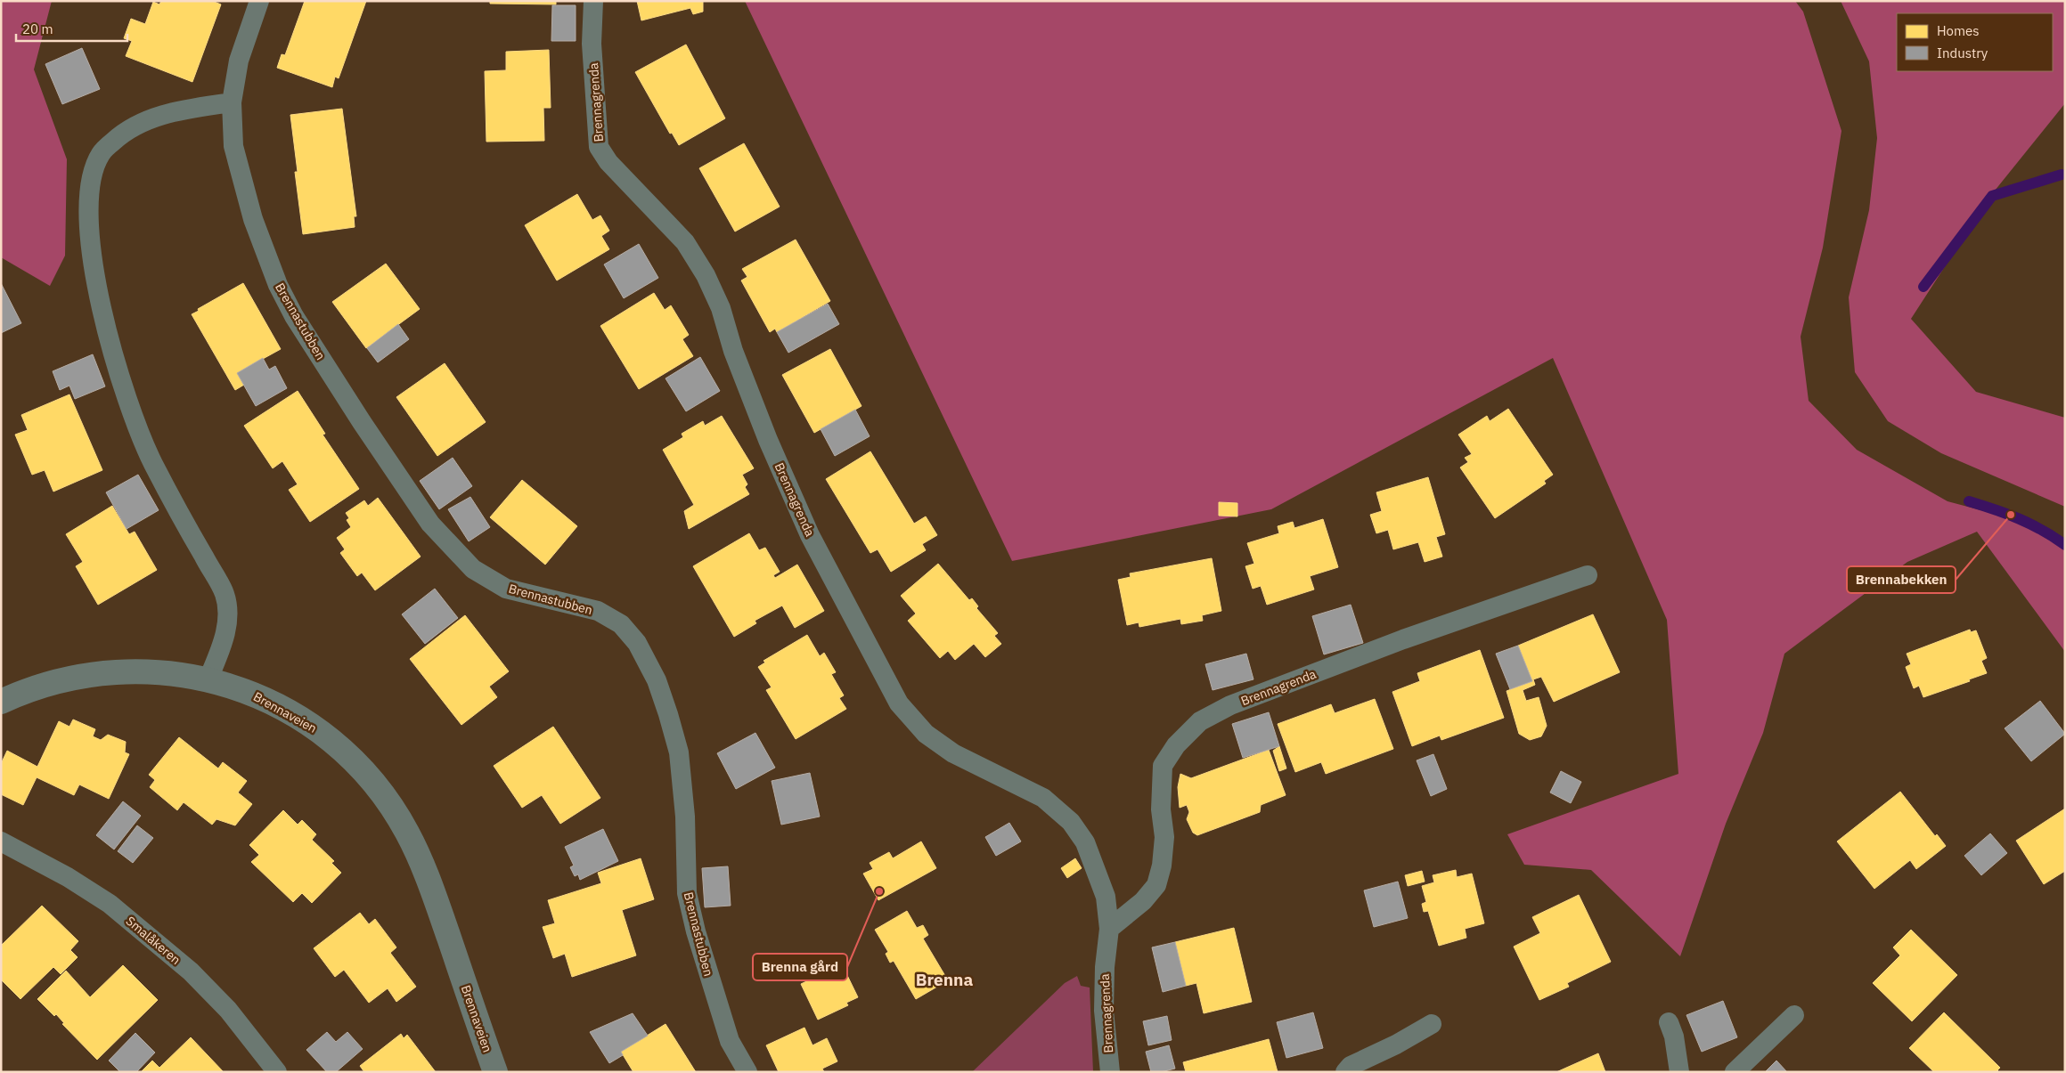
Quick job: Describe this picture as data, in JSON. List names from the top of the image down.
{
  "streets": {
    "street": ["Brennaveien"],
    "lane": ["Brennagrenda", "Brennastubben", "Smalåkeren"]
  },
  "districts": ["Brenna"],
  "places": ["Brennabekken", "Brenna gård"],
  "legend": ["Homes", "Industry"],
  "scale_bar": "20 m"
}
